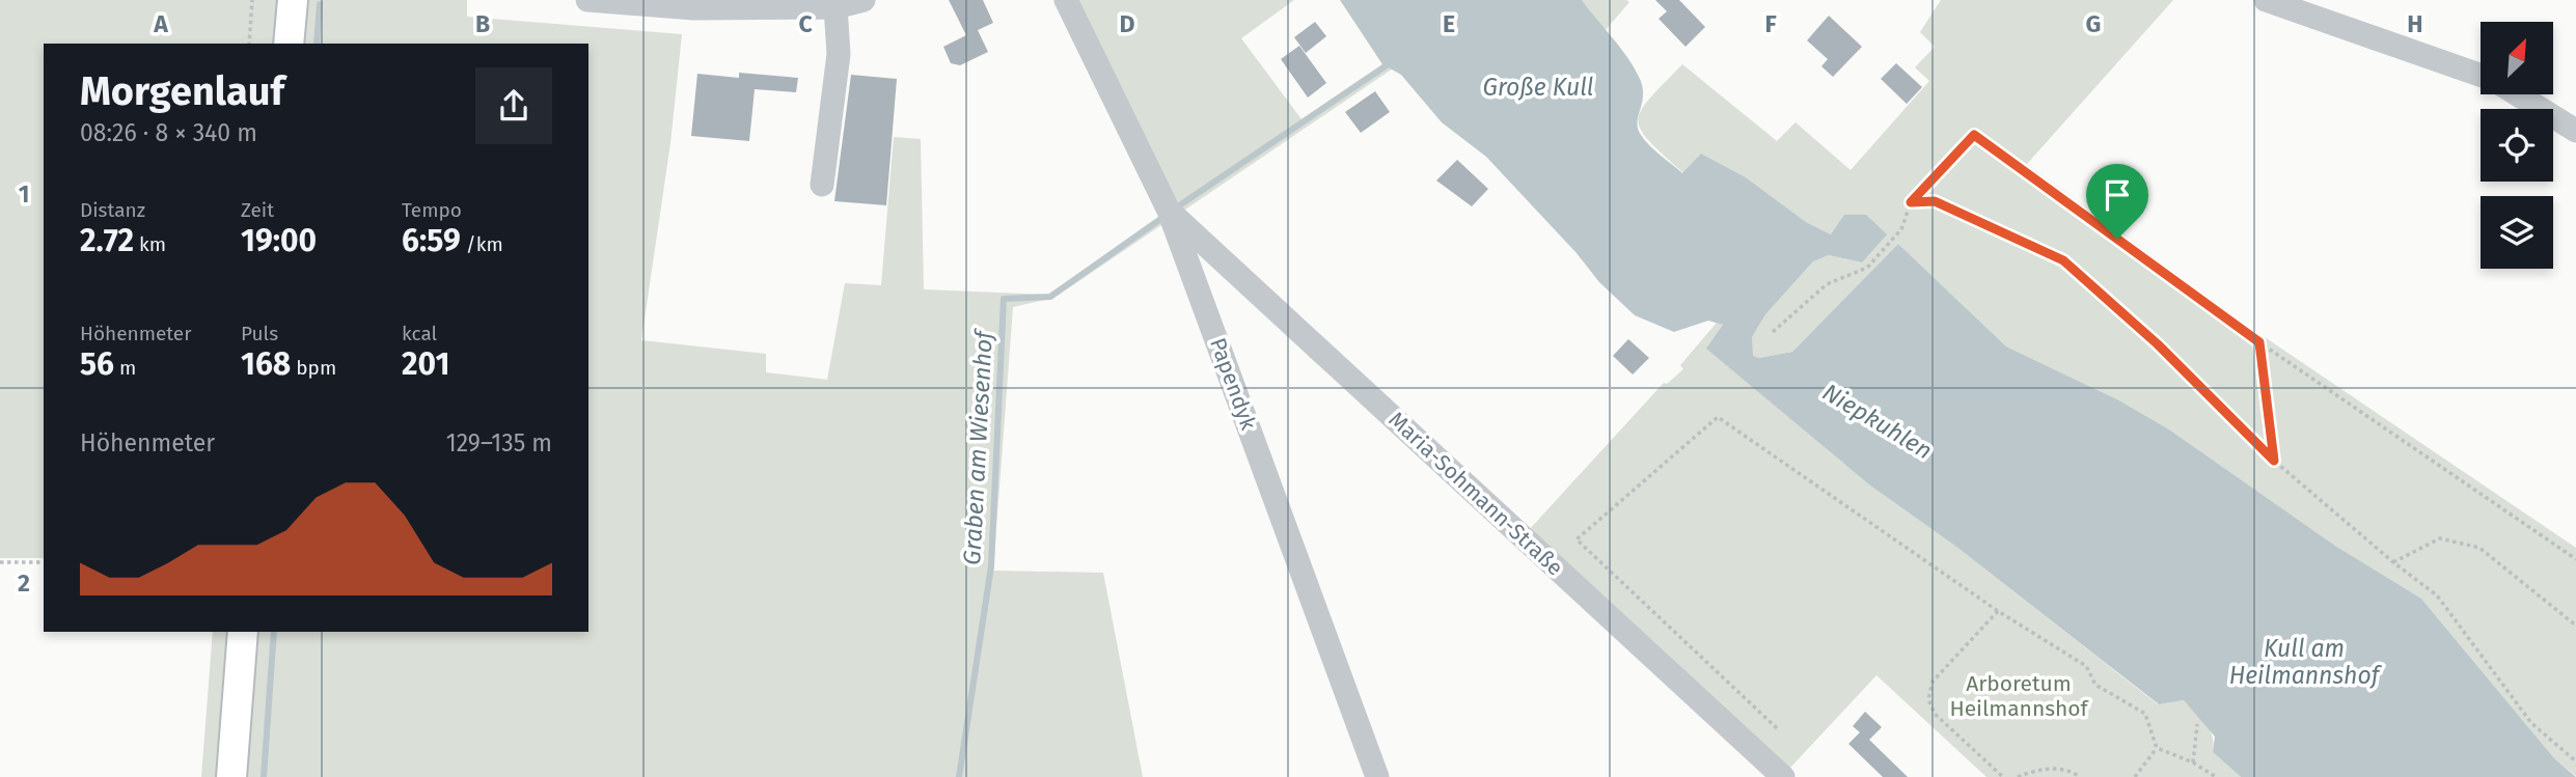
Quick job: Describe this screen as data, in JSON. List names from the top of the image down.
{
  "streets": {
    "street": ["Papendyk", "Maria-Sohmann-Straße"]
  },
  "crossings": [
    ["Papendyk", "Maria-Sohmann-Straße"]
  ],
  "water": [
    "Große Kull",
    "Niepkuhlen",
    "Graben am Wiesenhof",
    "Kull am Heilmannshof"
  ],
  "parks": ["Arboretum Heilmannshof"],
  "north": "top right",
  "page": {
    "heading": ["Morgenlauf", "08:26 · 8 × 340 m"],
    "stats": [
      ["Distanz", "2.72 km"],
      ["Zeit", "19:00"],
      ["Tempo", "6:59 /km"],
      ["Höhenmeter", "56 m"],
      ["Puls", "168 bpm"],
      ["kcal", "201"]
    ],
    "chart": ["Höhenmeter", "129–135 m"]
  },
  "grid": {
    "columns": [
      "A",
      "B",
      "C",
      "D",
      "E",
      "F",
      "G",
      "H"
    ],
    "rows": ["1", "2"]
  }
}
